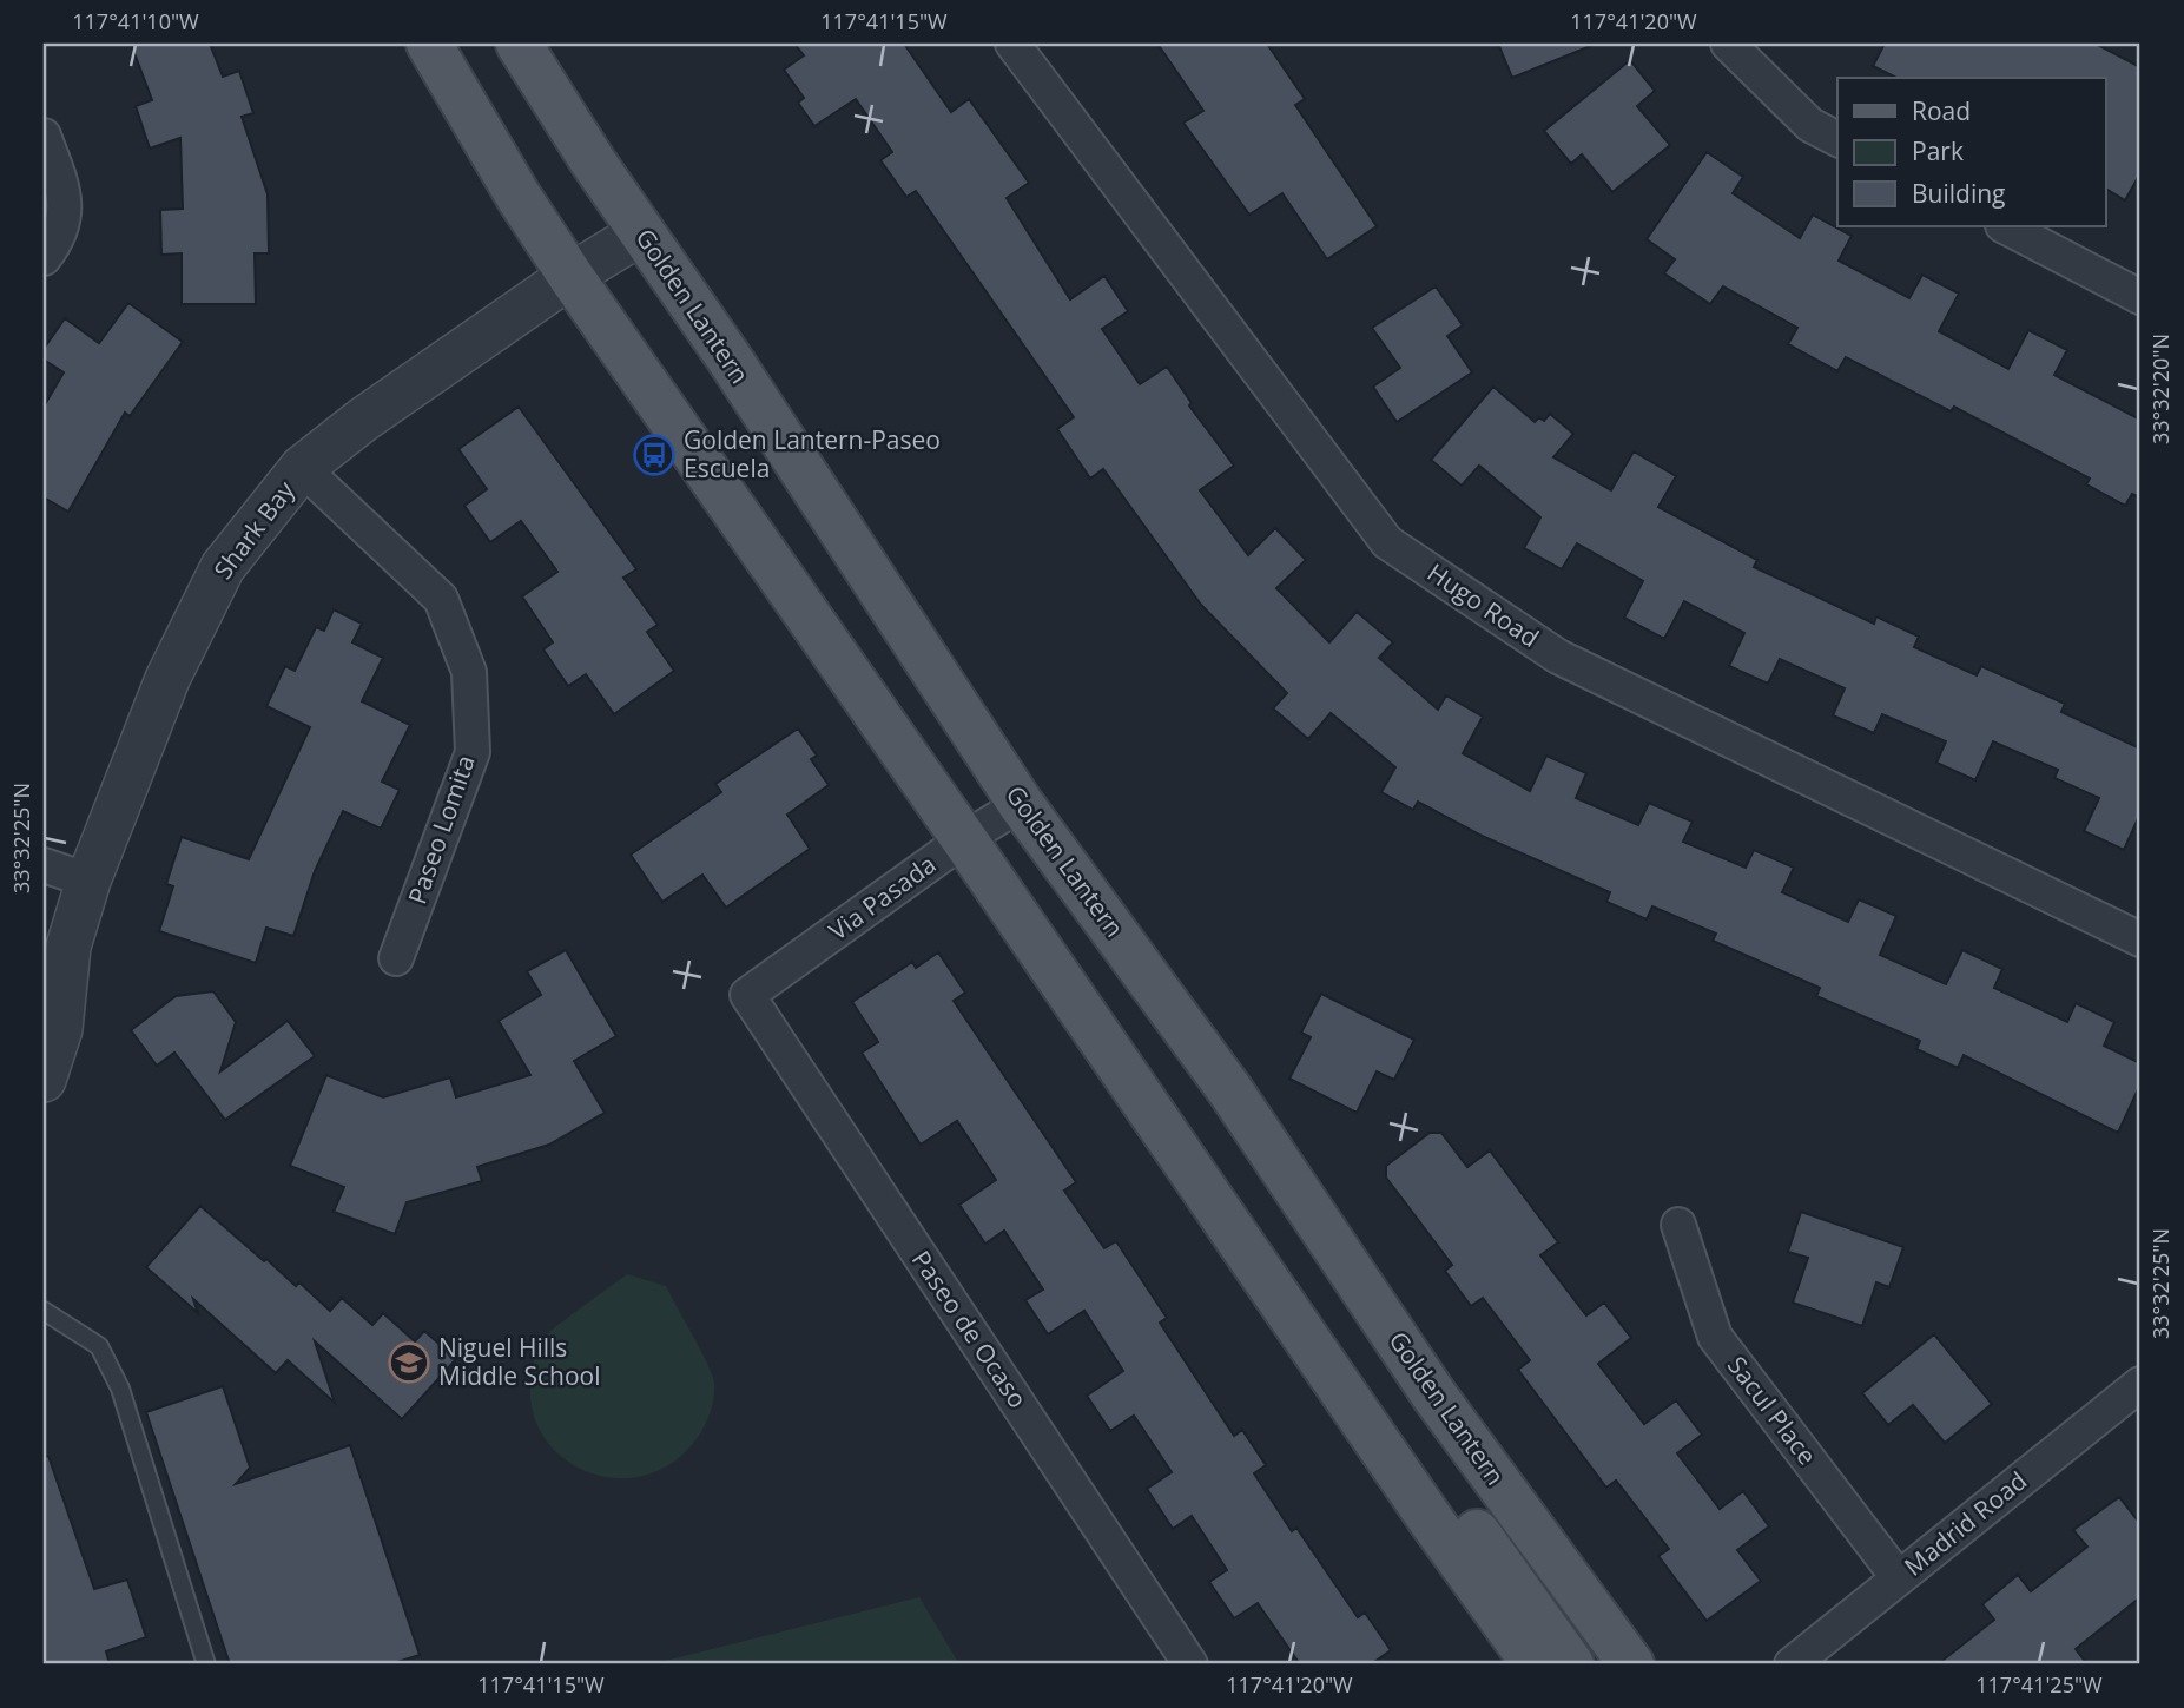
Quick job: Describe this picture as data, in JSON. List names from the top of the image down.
{
  "streets": {
    "main road": ["Golden Lantern"],
    "street": [
      "Shark Bay",
      "Hugo Road",
      "Paseo Lomita",
      "Via Pasada",
      "Paseo de Ocaso",
      "Sacul Place",
      "Madrid Road"
    ]
  },
  "crossings": [
    ["Golden Lantern", "Shark Bay"],
    ["Golden Lantern", "Via Pasada"],
    ["Shark Bay", "Paseo Lomita"],
    ["Via Pasada", "Paseo de Ocaso"],
    ["Sacul Place", "Madrid Road"]
  ],
  "places": {
    "bus stop": ["Golden Lantern-Paseo Escuela"],
    "school or university": ["Niguel Hills Middle School"]
  },
  "legend": ["Road", "Park", "Building"],
  "coordinates": [
    "117°41'10\"W",
    "117°41'15\"W",
    "117°41'20\"W",
    "33°32'20\"N",
    "33°32'25\"N",
    "117°41'25\"W"
  ]
}
